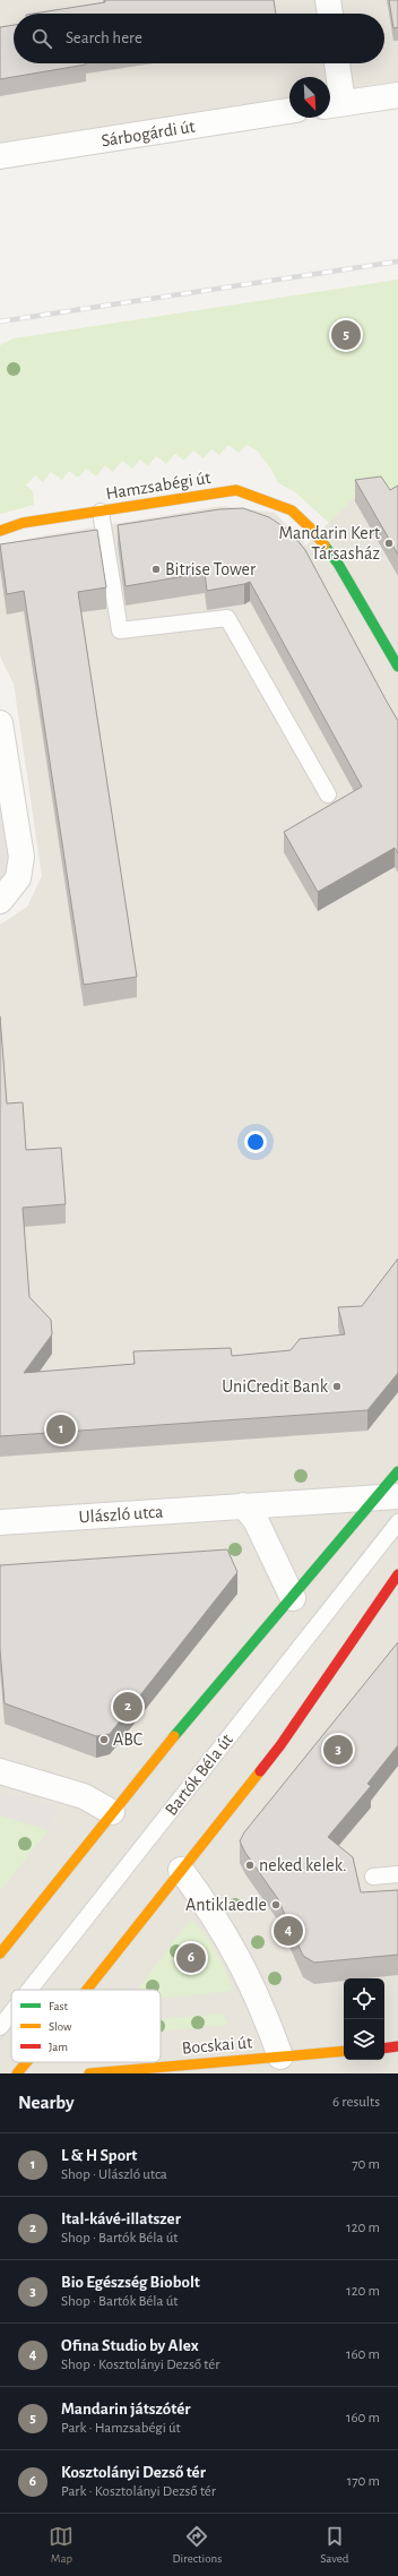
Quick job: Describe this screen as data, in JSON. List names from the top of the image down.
{
  "streets": {
    "main road": ["Hamzsabégi út", "Bocskai út"],
    "street": ["Sárbogárdi út", "Ulászló utca"],
    "lane": ["Bartók Béla út"]
  },
  "places": [
    "Mandarin Kert Társasház",
    "Bitrise Tower",
    "UniCredit Bank",
    "ABC",
    "neked kelek.",
    "Antiklaedle"
  ],
  "legend": ["Fast", "Slow", "Jam"],
  "north": "bottom right",
  "page": {
    "search": "Search here",
    "pins": [
      "5",
      "1",
      "2",
      "3",
      "4",
      "6"
    ],
    "heading": ["Nearby", "6 results"],
    "list": [
      {
        "mark": "1",
        "name": "L & H Sport",
        "note": "Shop · Ulászló utca",
        "value": "70 m"
      },
      {
        "mark": "2",
        "name": "Ital-kávé-illatszer",
        "note": "Shop · Bartók Béla út",
        "value": "120 m"
      },
      {
        "mark": "3",
        "name": "Bio Egészség Biobolt",
        "note": "Shop · Bartók Béla út",
        "value": "120 m"
      },
      {
        "mark": "4",
        "name": "Ofina Studio by Alex",
        "note": "Shop · Kosztolányi Dezső tér",
        "value": "160 m"
      },
      {
        "mark": "5",
        "name": "Mandarin játszótér",
        "note": "Park · Hamzsabégi út",
        "value": "160 m"
      },
      {
        "mark": "6",
        "name": "Kosztolányi Dezső tér",
        "note": "Park · Kosztolányi Dezső tér",
        "value": "170 m"
      }
    ],
    "nav": ["Map", "Directions", "Saved"]
  }
}
